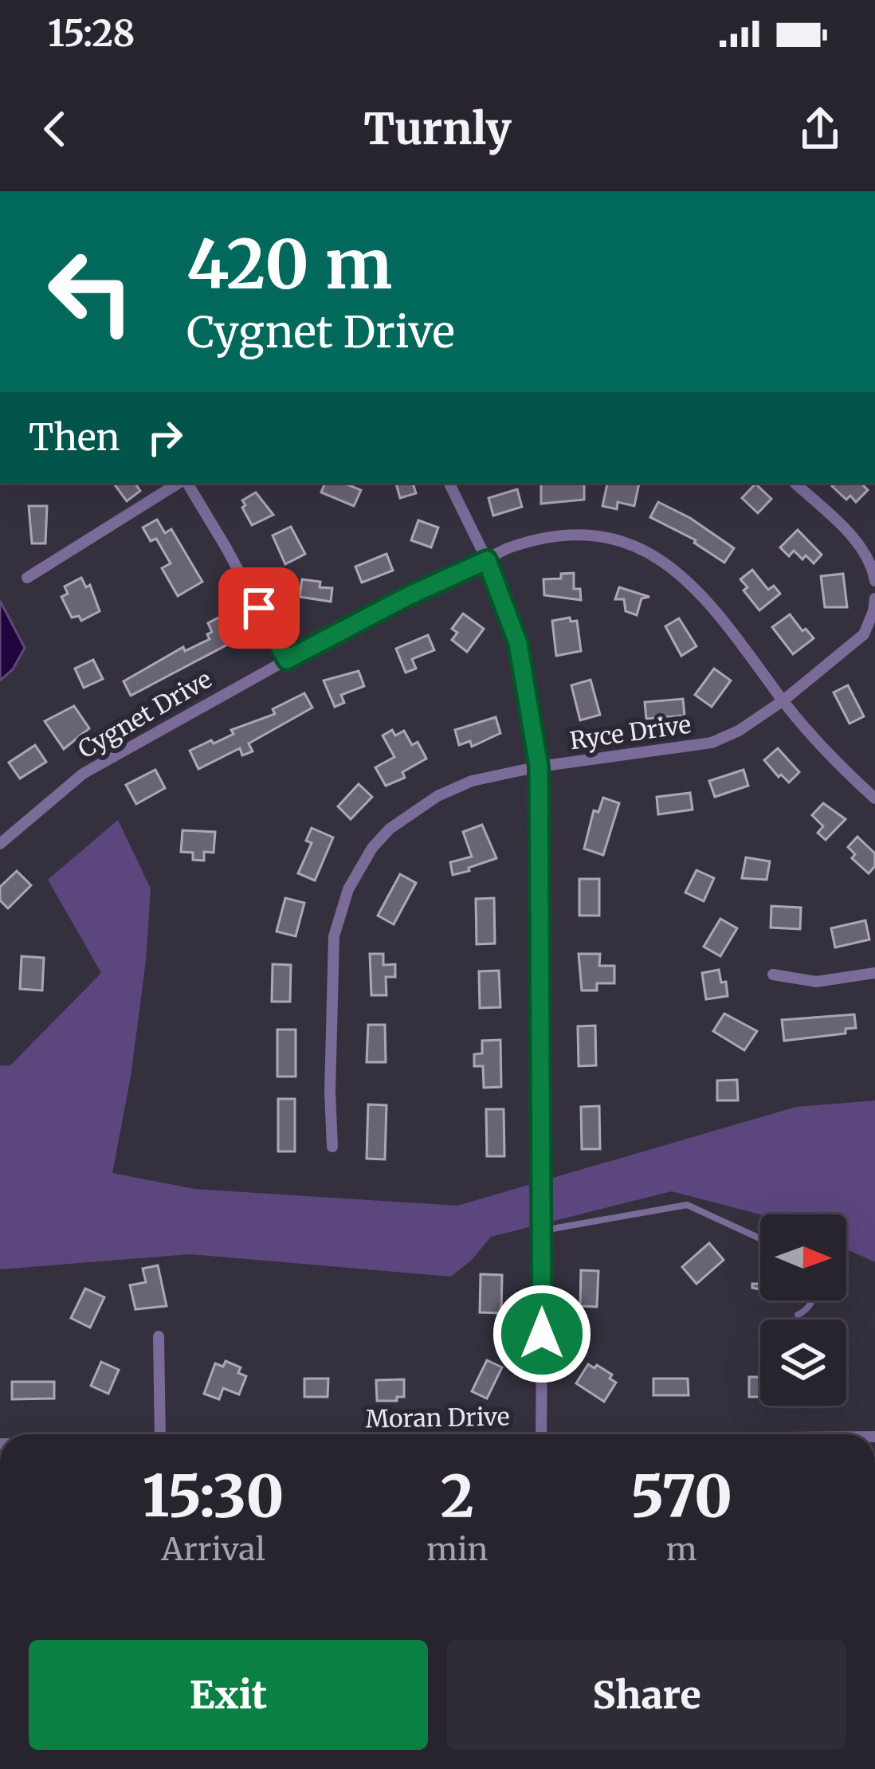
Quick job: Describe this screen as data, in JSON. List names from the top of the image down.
{
  "streets": {
    "street": ["Cygnet Drive", "Ryce Drive"]
  },
  "crossings": [
    ["Cygnet Drive", "Ryce Drive"]
  ],
  "north": "right",
  "page": {
    "status": "15:28",
    "header": "Turnly",
    "turn": ["420 m", "Cygnet Drive"],
    "then": "Then",
    "eta": [
      "15:30",
      "Arrival",
      "2",
      "min",
      "570",
      "m"
    ],
    "buttons": ["Exit", "Share"]
  }
}
